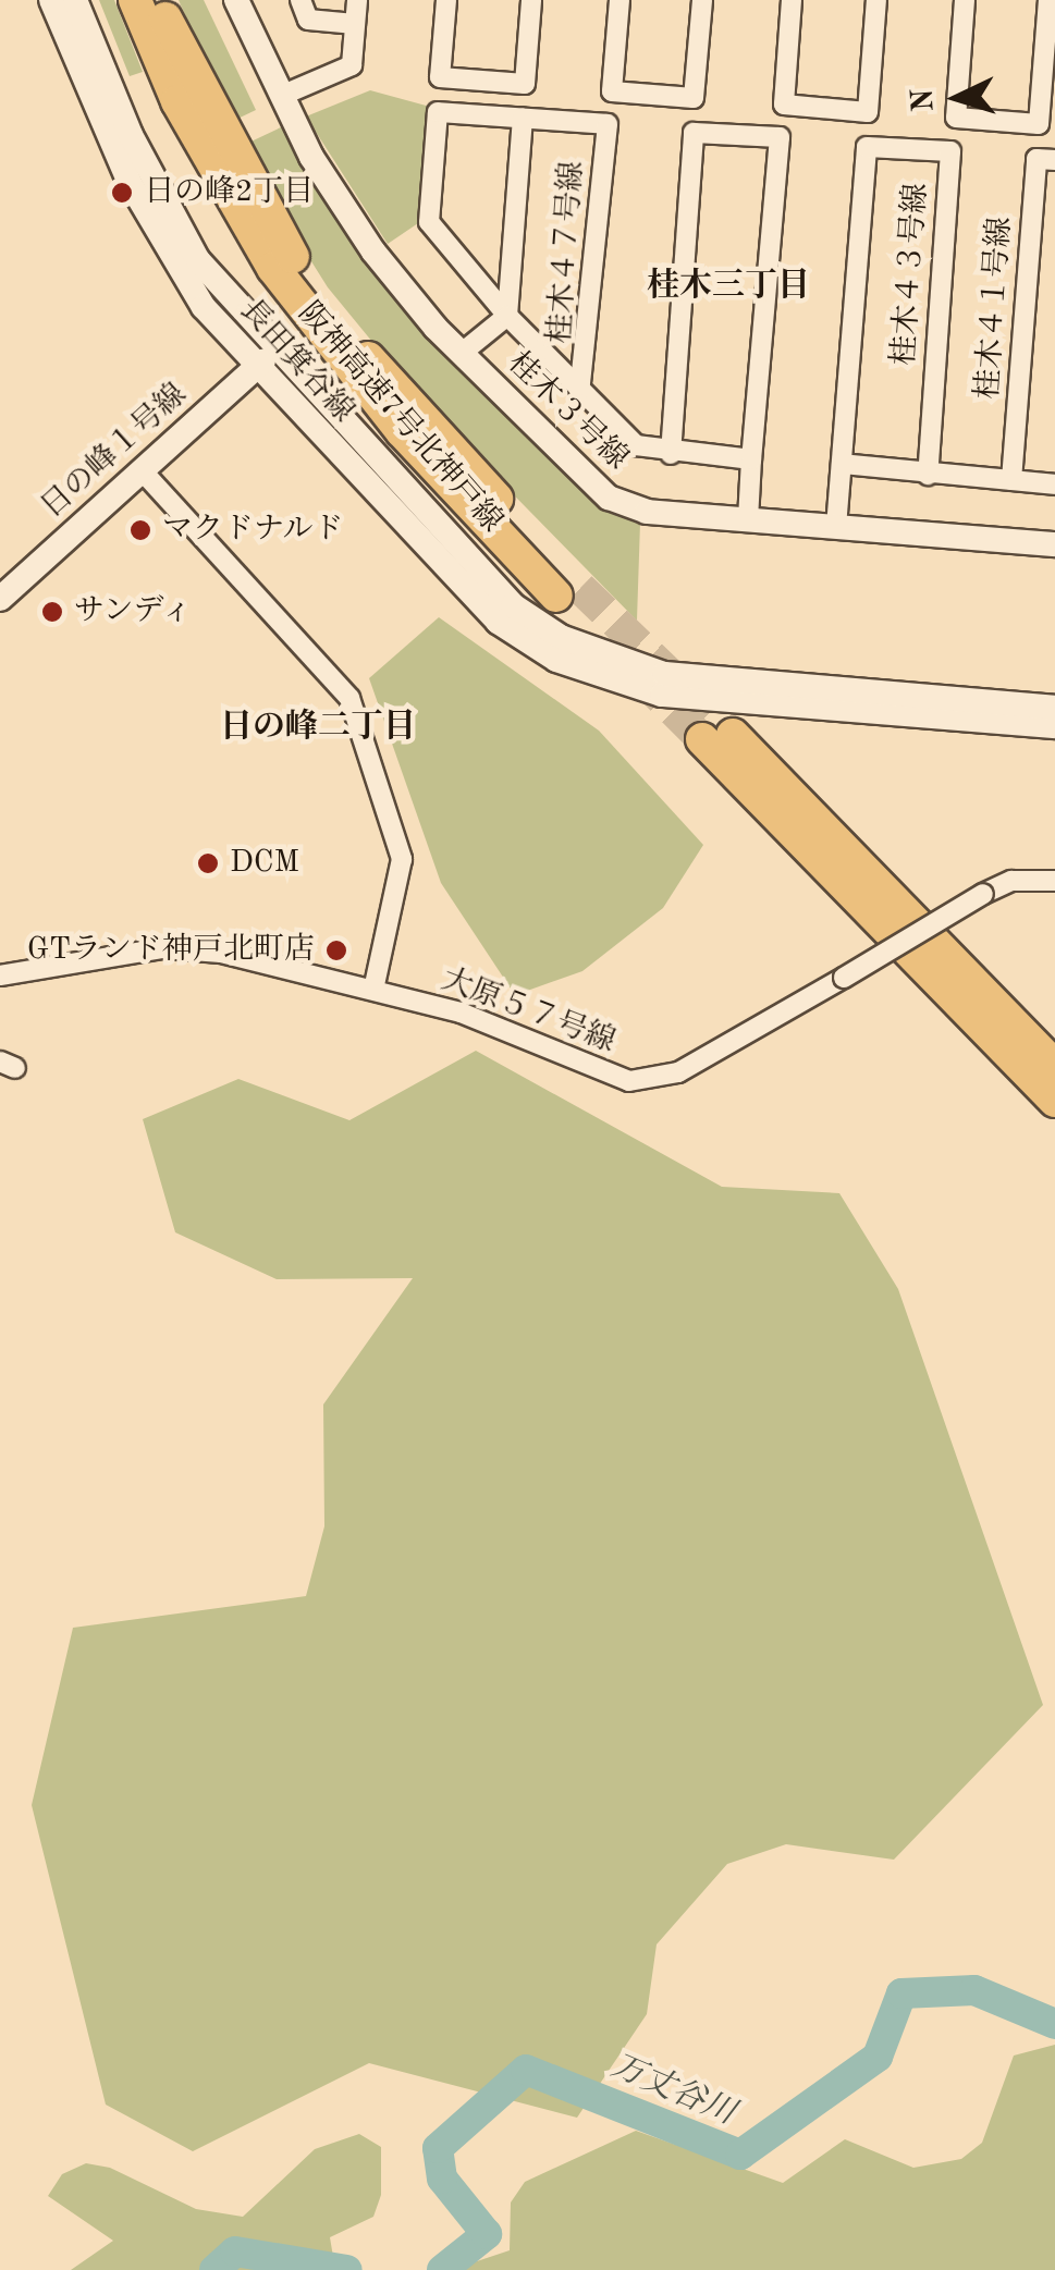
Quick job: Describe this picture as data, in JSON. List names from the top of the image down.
{
  "streets": {
    "highway": ["阪神高速7号北神戸線"],
    "street": [
      "桂木４７号線",
      "桂木４３号線",
      "桂木４１号線",
      "長田箕谷線",
      "桂木３号線",
      "日の峰１号線",
      "大原５７号線"
    ]
  },
  "crossings": [
    ["桂木４３号線", "桂木３号線"],
    ["長田箕谷線", "日の峰１号線"]
  ],
  "districts": ["桂木三丁目", "日の峰二丁目"],
  "water": ["万丈谷川"],
  "places": [
    "日の峰2丁目",
    "マクドナルド",
    "サンディ",
    "DCM",
    "GTランド神戸北町店"
  ],
  "north": "left"
}
